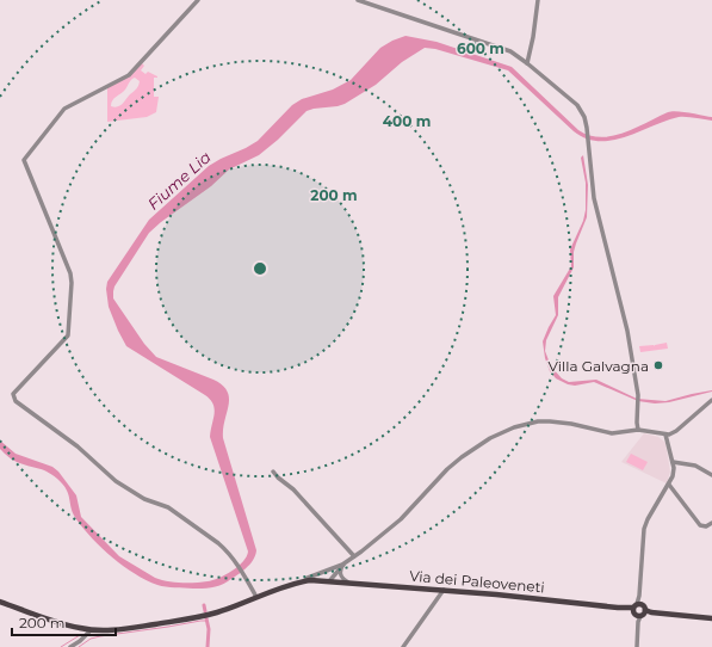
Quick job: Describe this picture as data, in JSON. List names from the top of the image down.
{
  "streets": {
    "main road": ["Via dei Paleoveneti"]
  },
  "water": ["Fiume Lia"],
  "places": ["Villa Galvagna"],
  "scale_bar": "200 m",
  "rings": ["600 m", "400 m", "200 m"]
}
